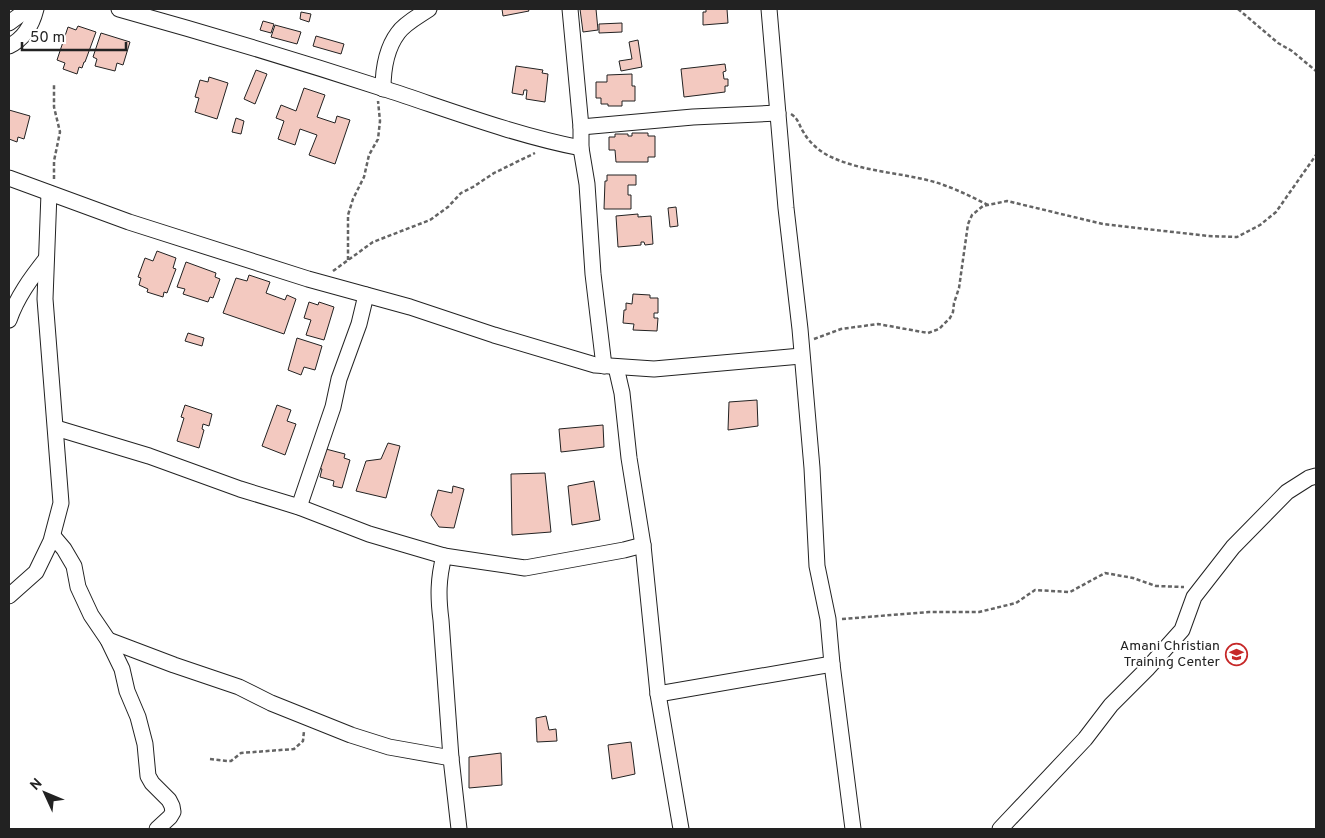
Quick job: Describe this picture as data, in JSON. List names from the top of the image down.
{
  "places": {
    "school or university": ["Amani Christian Training Center"]
  },
  "scale_bar": "50 m",
  "north": "top left"
}
